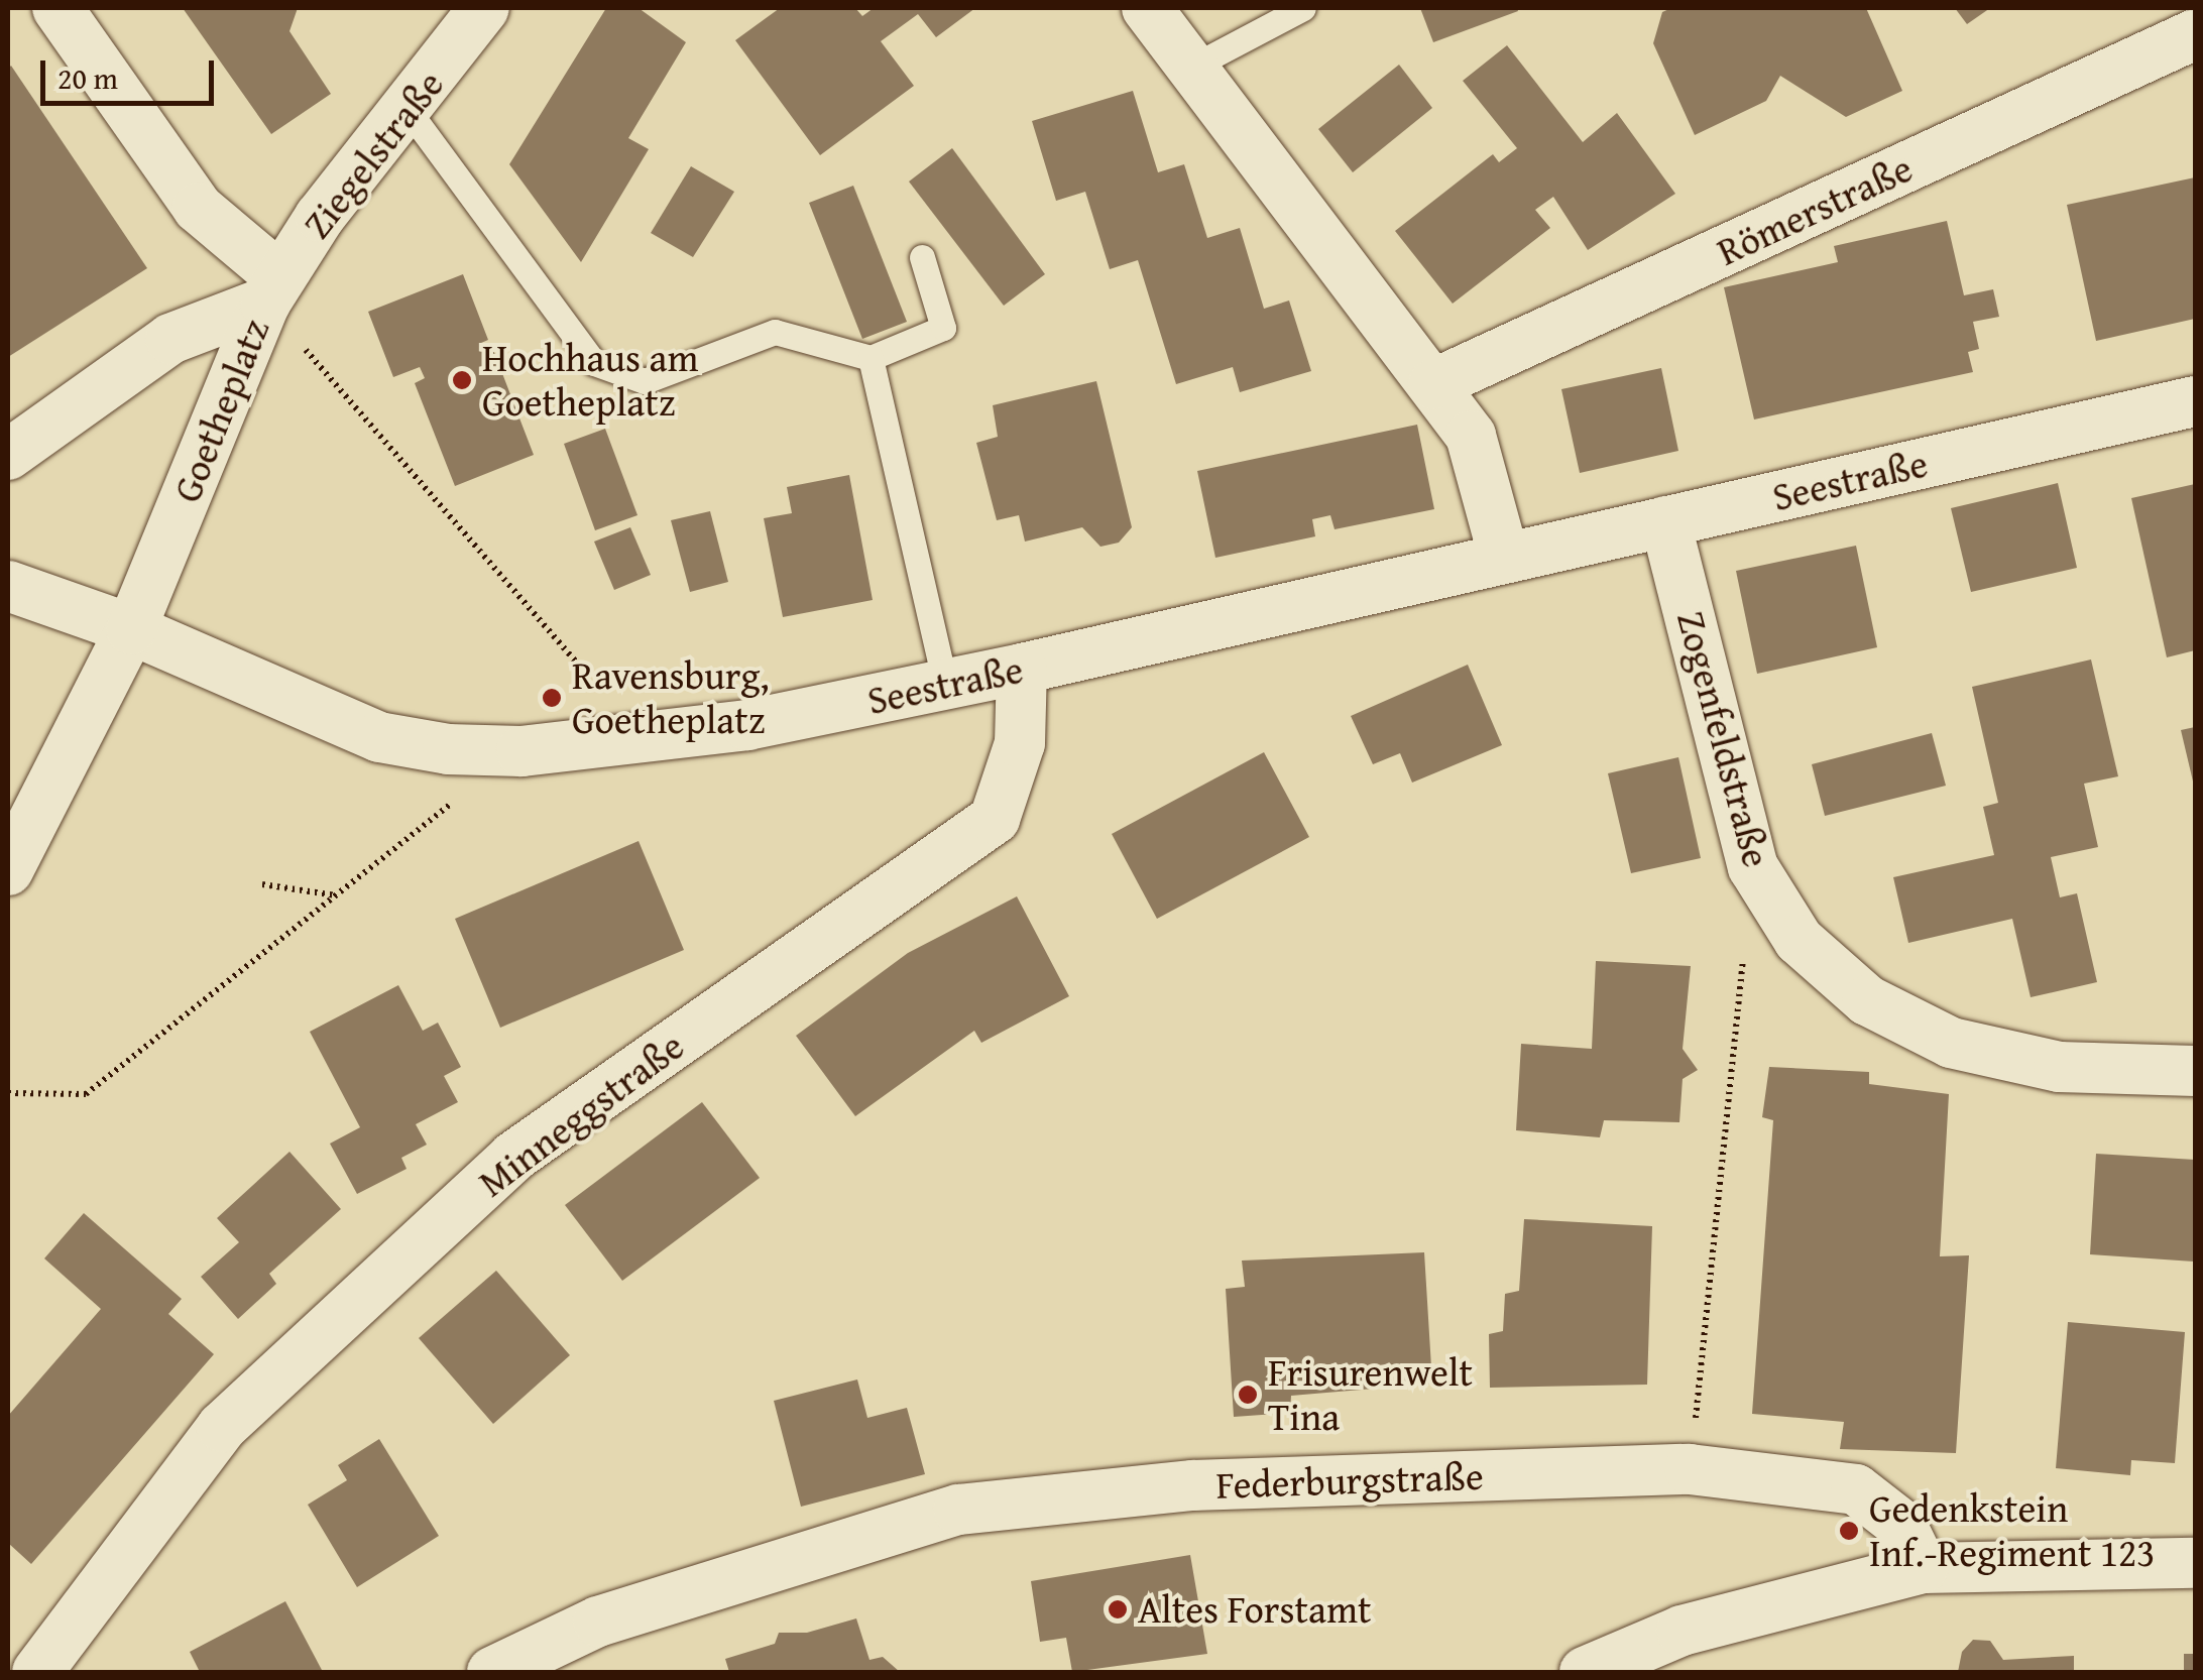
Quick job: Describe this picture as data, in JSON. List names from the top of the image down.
{
  "streets": {
    "street": [
      "Ziegelstraße",
      "Römerstraße",
      "Goetheplatz",
      "Seestraße",
      "Zogenfeldstraße",
      "Minneggstraße",
      "Federburgstraße"
    ]
  },
  "crossings": [
    ["Ziegelstraße", "Goetheplatz"],
    ["Goetheplatz", "Seestraße"],
    ["Seestraße", "Zogenfeldstraße"],
    ["Seestraße", "Minneggstraße"]
  ],
  "places": [
    "Hochhaus am Goetheplatz",
    "Ravensburg, Goetheplatz",
    "Frisurenwelt Tina",
    "Gedenkstein Inf.-Regiment 123",
    "Altes Forstamt"
  ],
  "scale_bar": "20 m"
}
